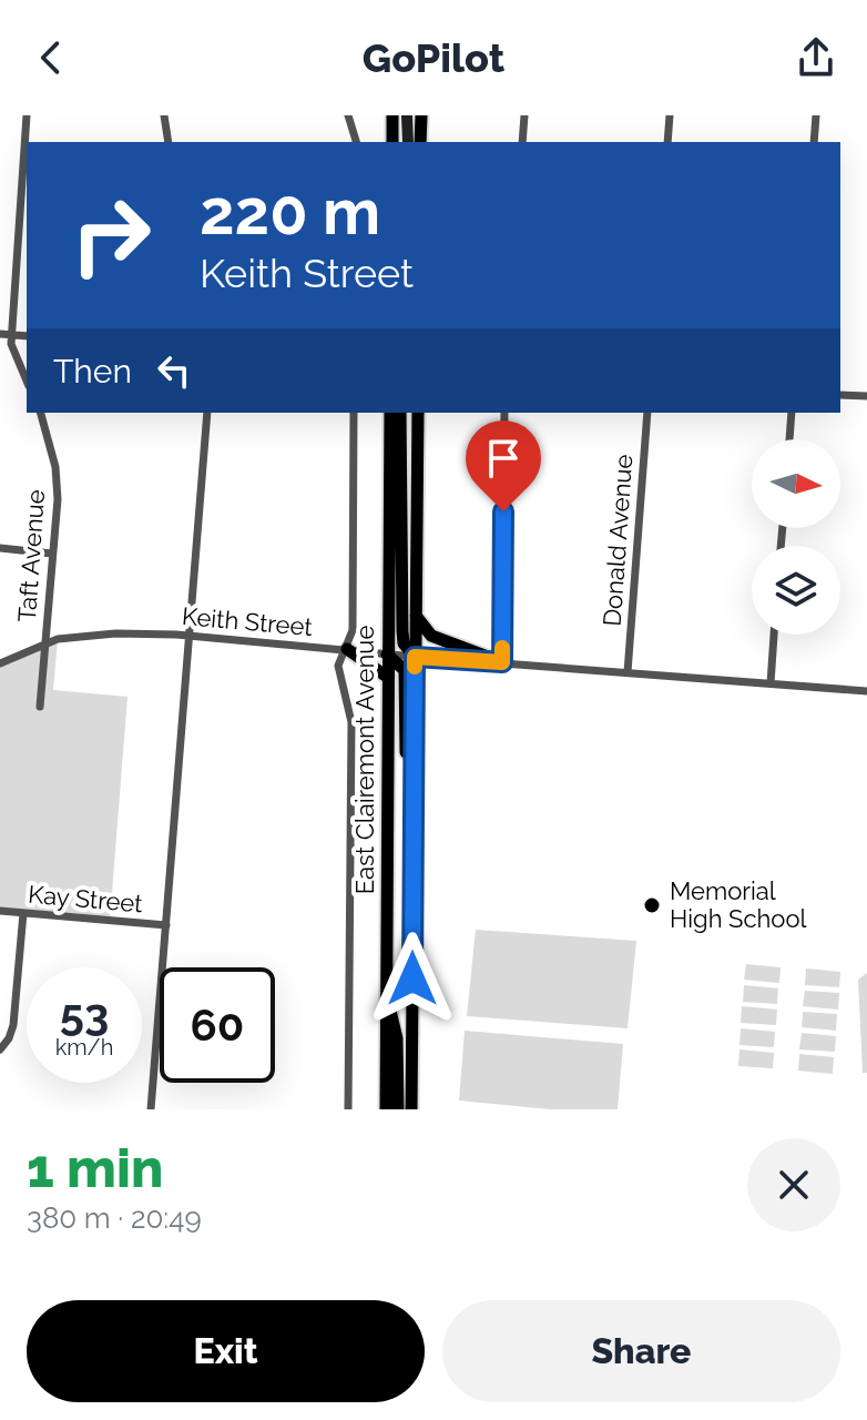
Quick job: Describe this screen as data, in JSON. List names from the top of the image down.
{
  "streets": {
    "main road": ["East Clairemont Avenue"],
    "street": [
      "Donald Avenue",
      "Taft Avenue",
      "Keith Street",
      "Kay Street"
    ]
  },
  "crossings": [
    ["Donald Avenue", "Keith Street"],
    ["Taft Avenue", "Keith Street"],
    ["Keith Street", "East Clairemont Avenue"]
  ],
  "places": ["Memorial High School"],
  "north": "right",
  "page": {
    "header": "GoPilot",
    "turn": ["220 m", "Keith Street"],
    "then": "Then",
    "speed": "53 km/h",
    "limit": "60",
    "heading": ["1 min", "380 m · 20:49"],
    "buttons": ["Exit", "Share"]
  }
}
